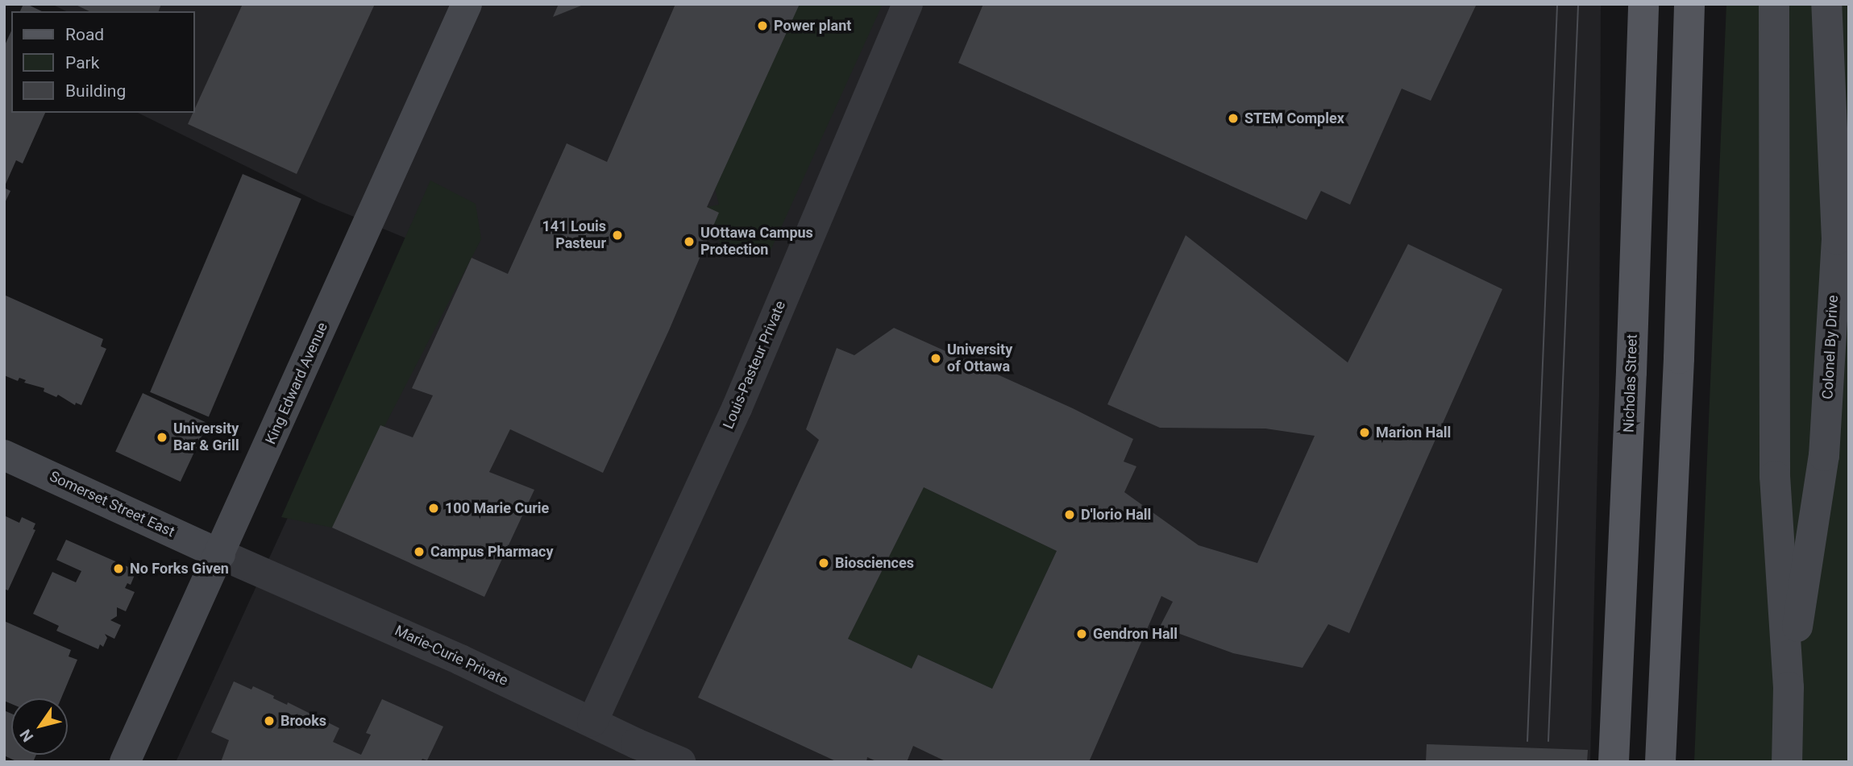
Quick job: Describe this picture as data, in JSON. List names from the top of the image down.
{
  "streets": {
    "main road": [
      "Colonel By Drive",
      "King Edward Avenue",
      "Nicholas Street",
      "Somerset Street East"
    ],
    "street": ["Louis-Pasteur Private", "Marie-Curie Private"]
  },
  "crossings": [
    ["Louis-Pasteur Private", "Marie-Curie Private"],
    ["King Edward Avenue", "Somerset Street East"],
    ["King Edward Avenue", "Marie-Curie Private"],
    ["Somerset Street East", "Marie-Curie Private"]
  ],
  "places": [
    "Power plant",
    "STEM Complex",
    "141 Louis Pasteur",
    "UOttawa Campus Protection",
    "University of Ottawa",
    "Marion Hall",
    "University Bar & Grill",
    "100 Marie Curie",
    "D'lorio Hall",
    "Campus Pharmacy",
    "Biosciences",
    "No Forks Given",
    "Gendron Hall",
    "Brooks"
  ],
  "legend": ["Road", "Park", "Building"],
  "north": "bottom left"
}
